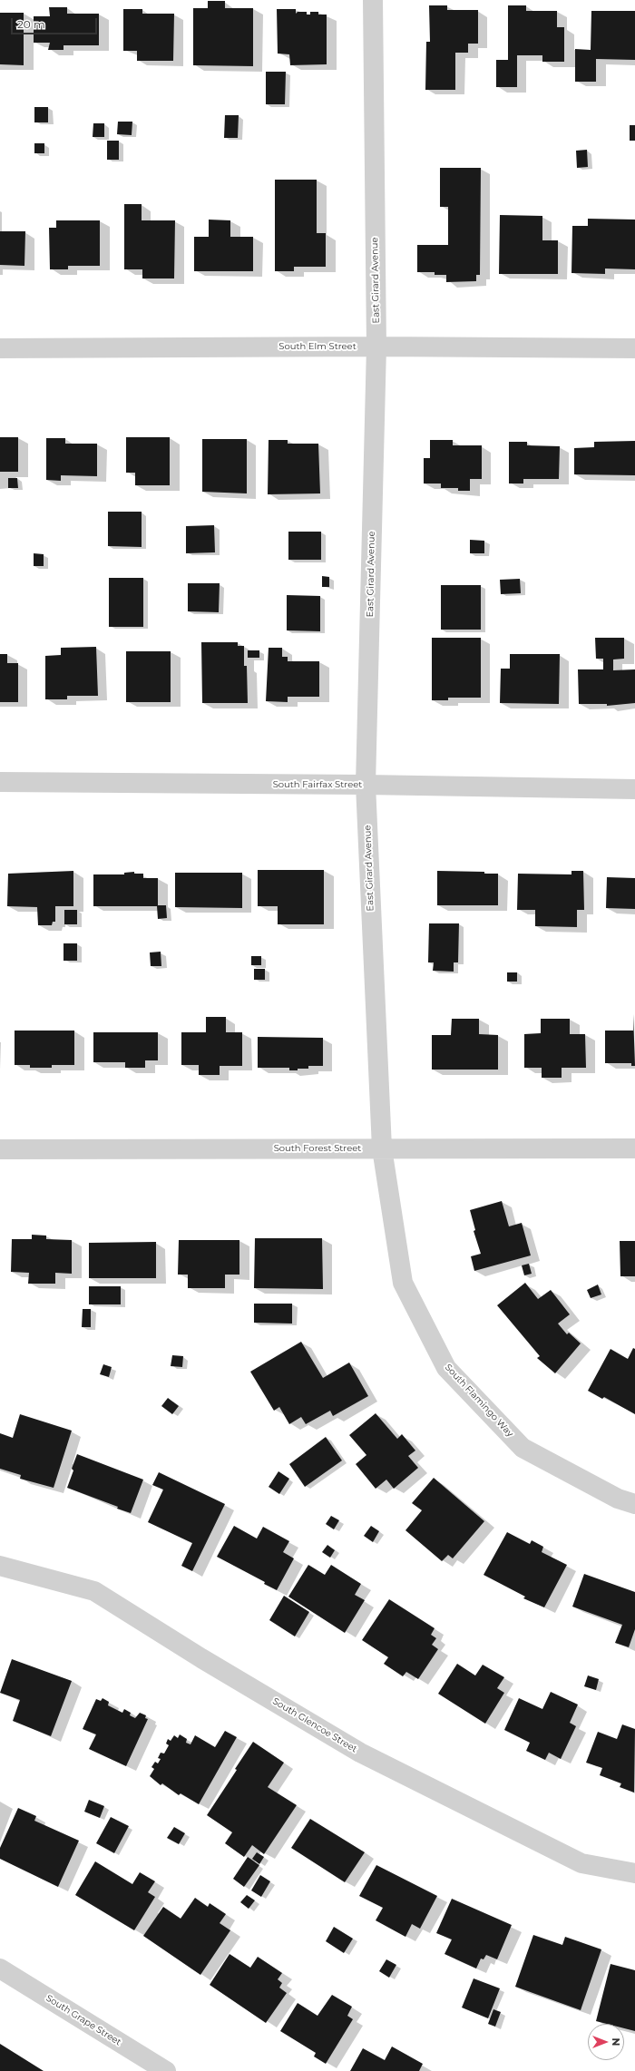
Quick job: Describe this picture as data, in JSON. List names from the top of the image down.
{
  "streets": {
    "street": [
      "East Girard Avenue",
      "South Elm Street",
      "South Fairfax Street",
      "South Forest Street",
      "South Flamingo Way",
      "South Glencoe Street",
      "South Grape Street"
    ]
  },
  "crossings": [
    ["East Girard Avenue", "South Elm Street"],
    ["East Girard Avenue", "South Fairfax Street"],
    ["East Girard Avenue", "South Forest Street"],
    ["East Girard Avenue", "South Flamingo Way"],
    ["South Forest Street", "South Flamingo Way"]
  ],
  "scale_bar": "20 m",
  "north": "right"
}
